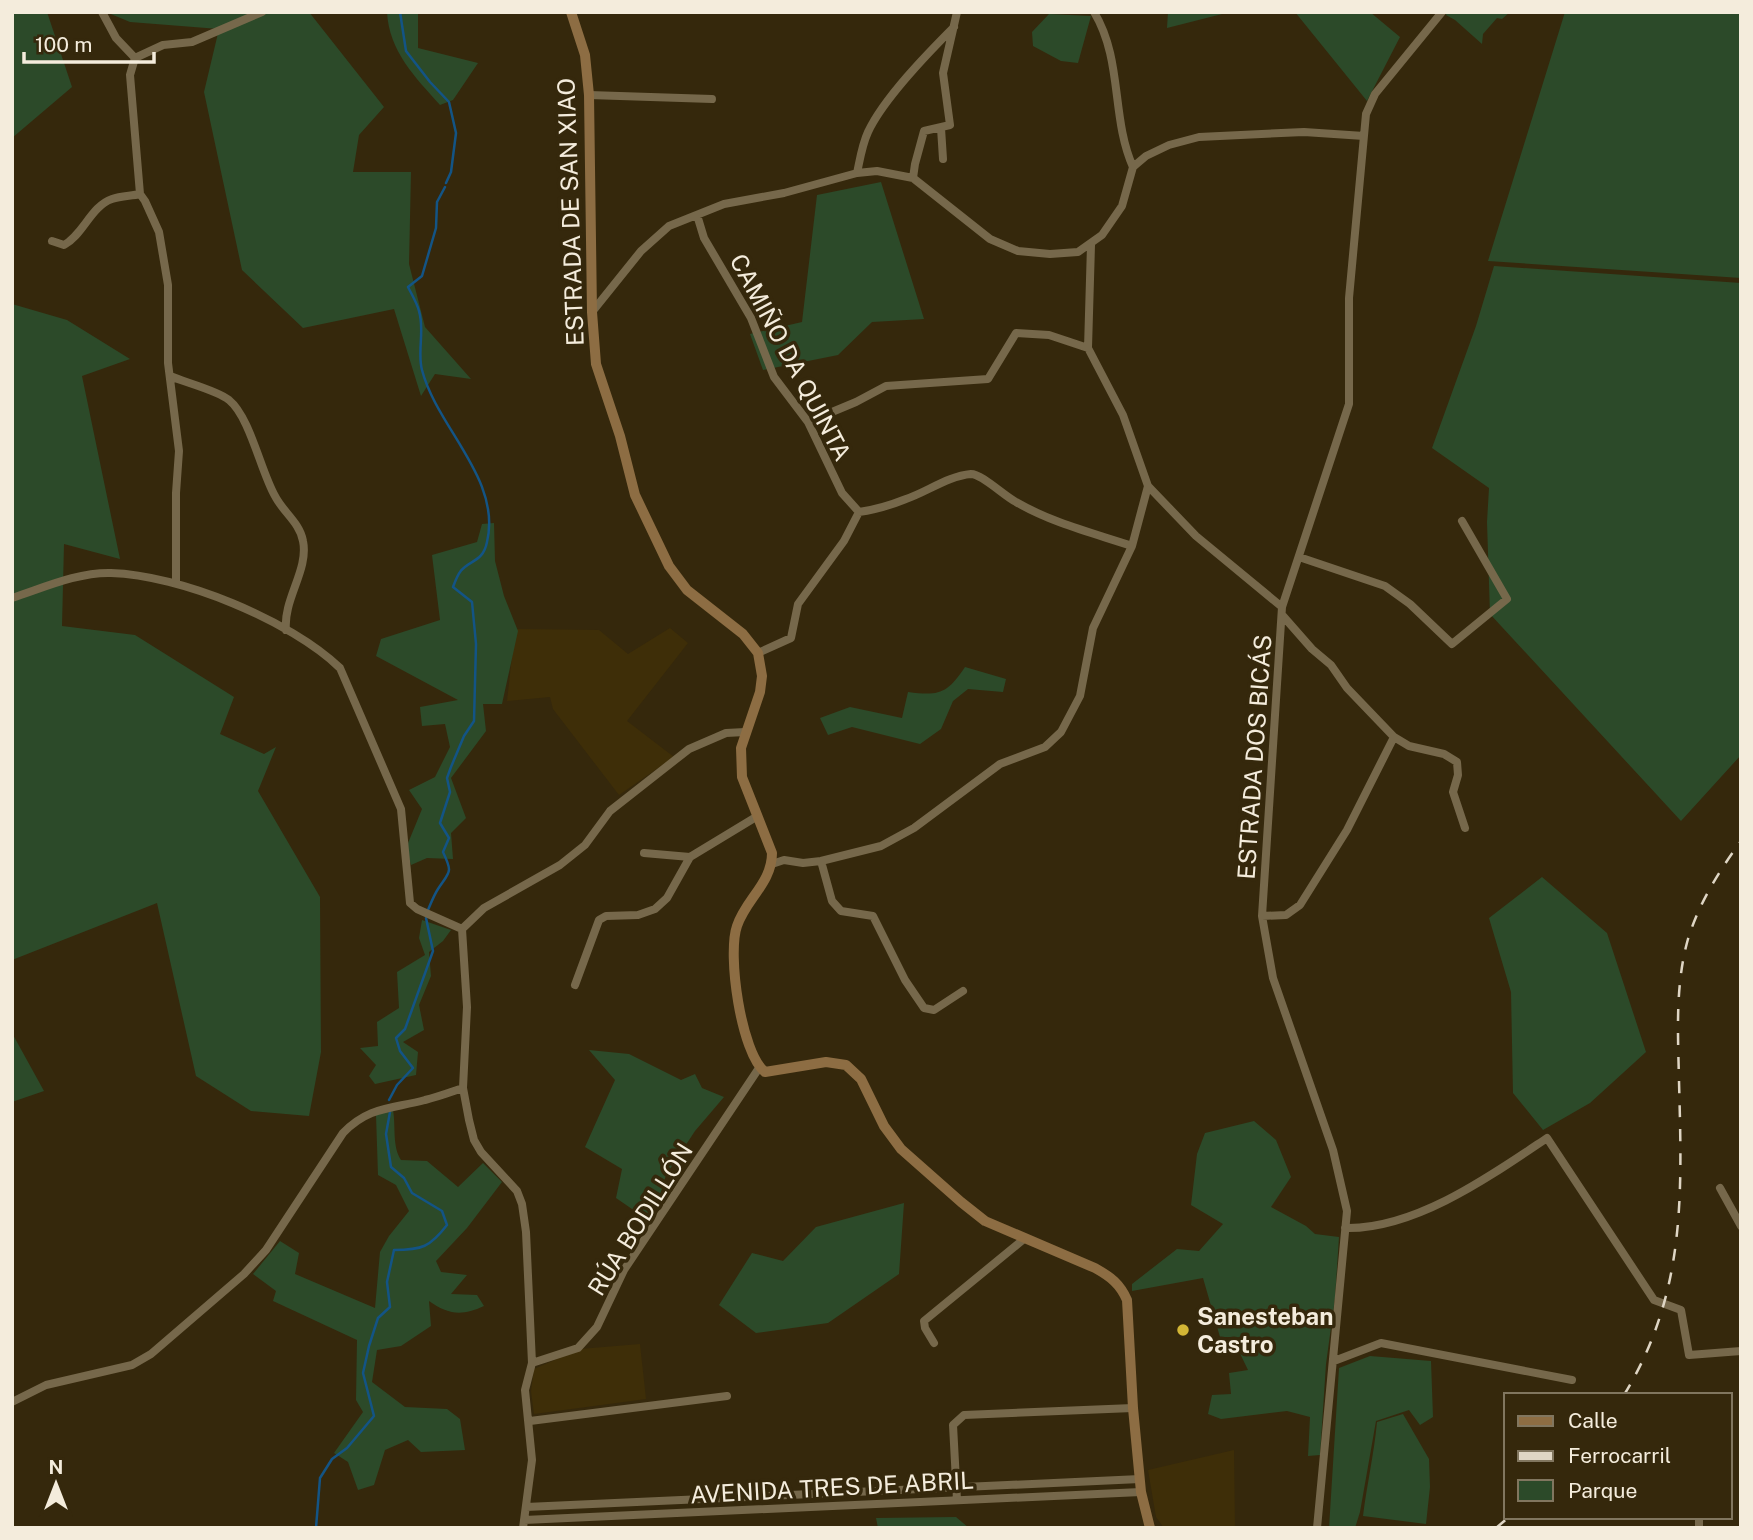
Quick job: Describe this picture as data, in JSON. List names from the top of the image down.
{
  "streets": {
    "street": [
      "ESTRADA DE SAN XIAO",
      "CAMIÑO DA QUINTA",
      "ESTRADA DOS BICÁS",
      "RÚA BODILLÓN",
      "AVENIDA TRES DE ABRIL"
    ]
  },
  "places": ["Sanesteban Castro"],
  "legend": ["Calle", "Ferrocarril", "Parque"],
  "scale_bar": "100 m",
  "north": "top"
}
